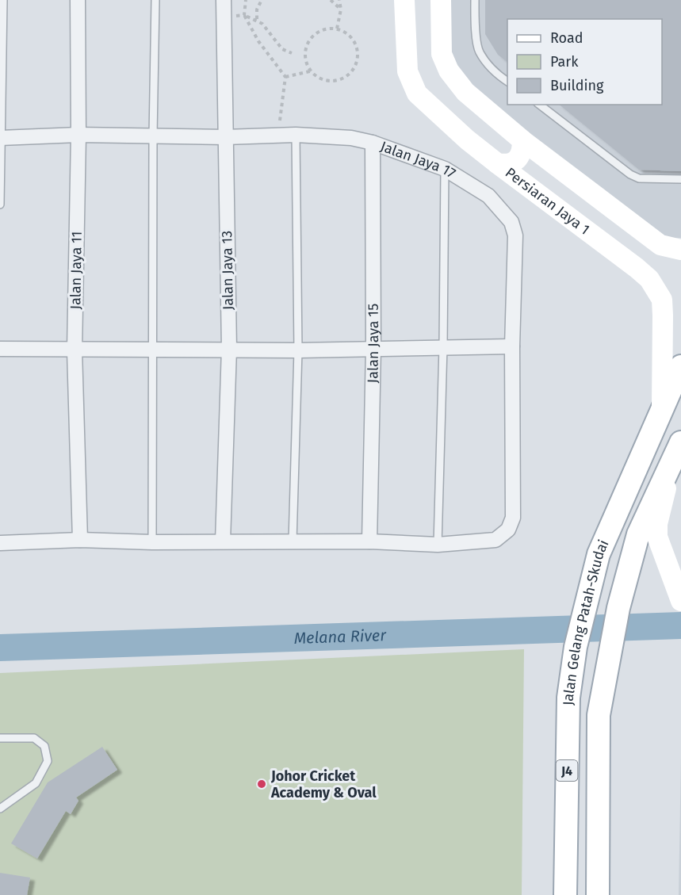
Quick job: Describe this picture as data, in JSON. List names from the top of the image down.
{
  "streets": {
    "main road": ["Persiaran Jaya 1", "Jalan Gelang Patah-Skudai", "J4"],
    "street": [
      "Jalan Jaya 17",
      "Jalan Jaya 11",
      "Jalan Jaya 13",
      "Jalan Jaya 15"
    ]
  },
  "crossings": [
    ["Jalan Jaya 17", "Jalan Jaya 11"],
    ["Jalan Jaya 17", "Jalan Jaya 13"],
    ["Jalan Jaya 17", "Jalan Jaya 15"],
    ["Persiaran Jaya 1", "Jalan Gelang Patah-Skudai"]
  ],
  "water": ["Melana River"],
  "places": ["Johor Cricket Academy & Oval"],
  "legend": ["Road", "Park", "Building"]
}
